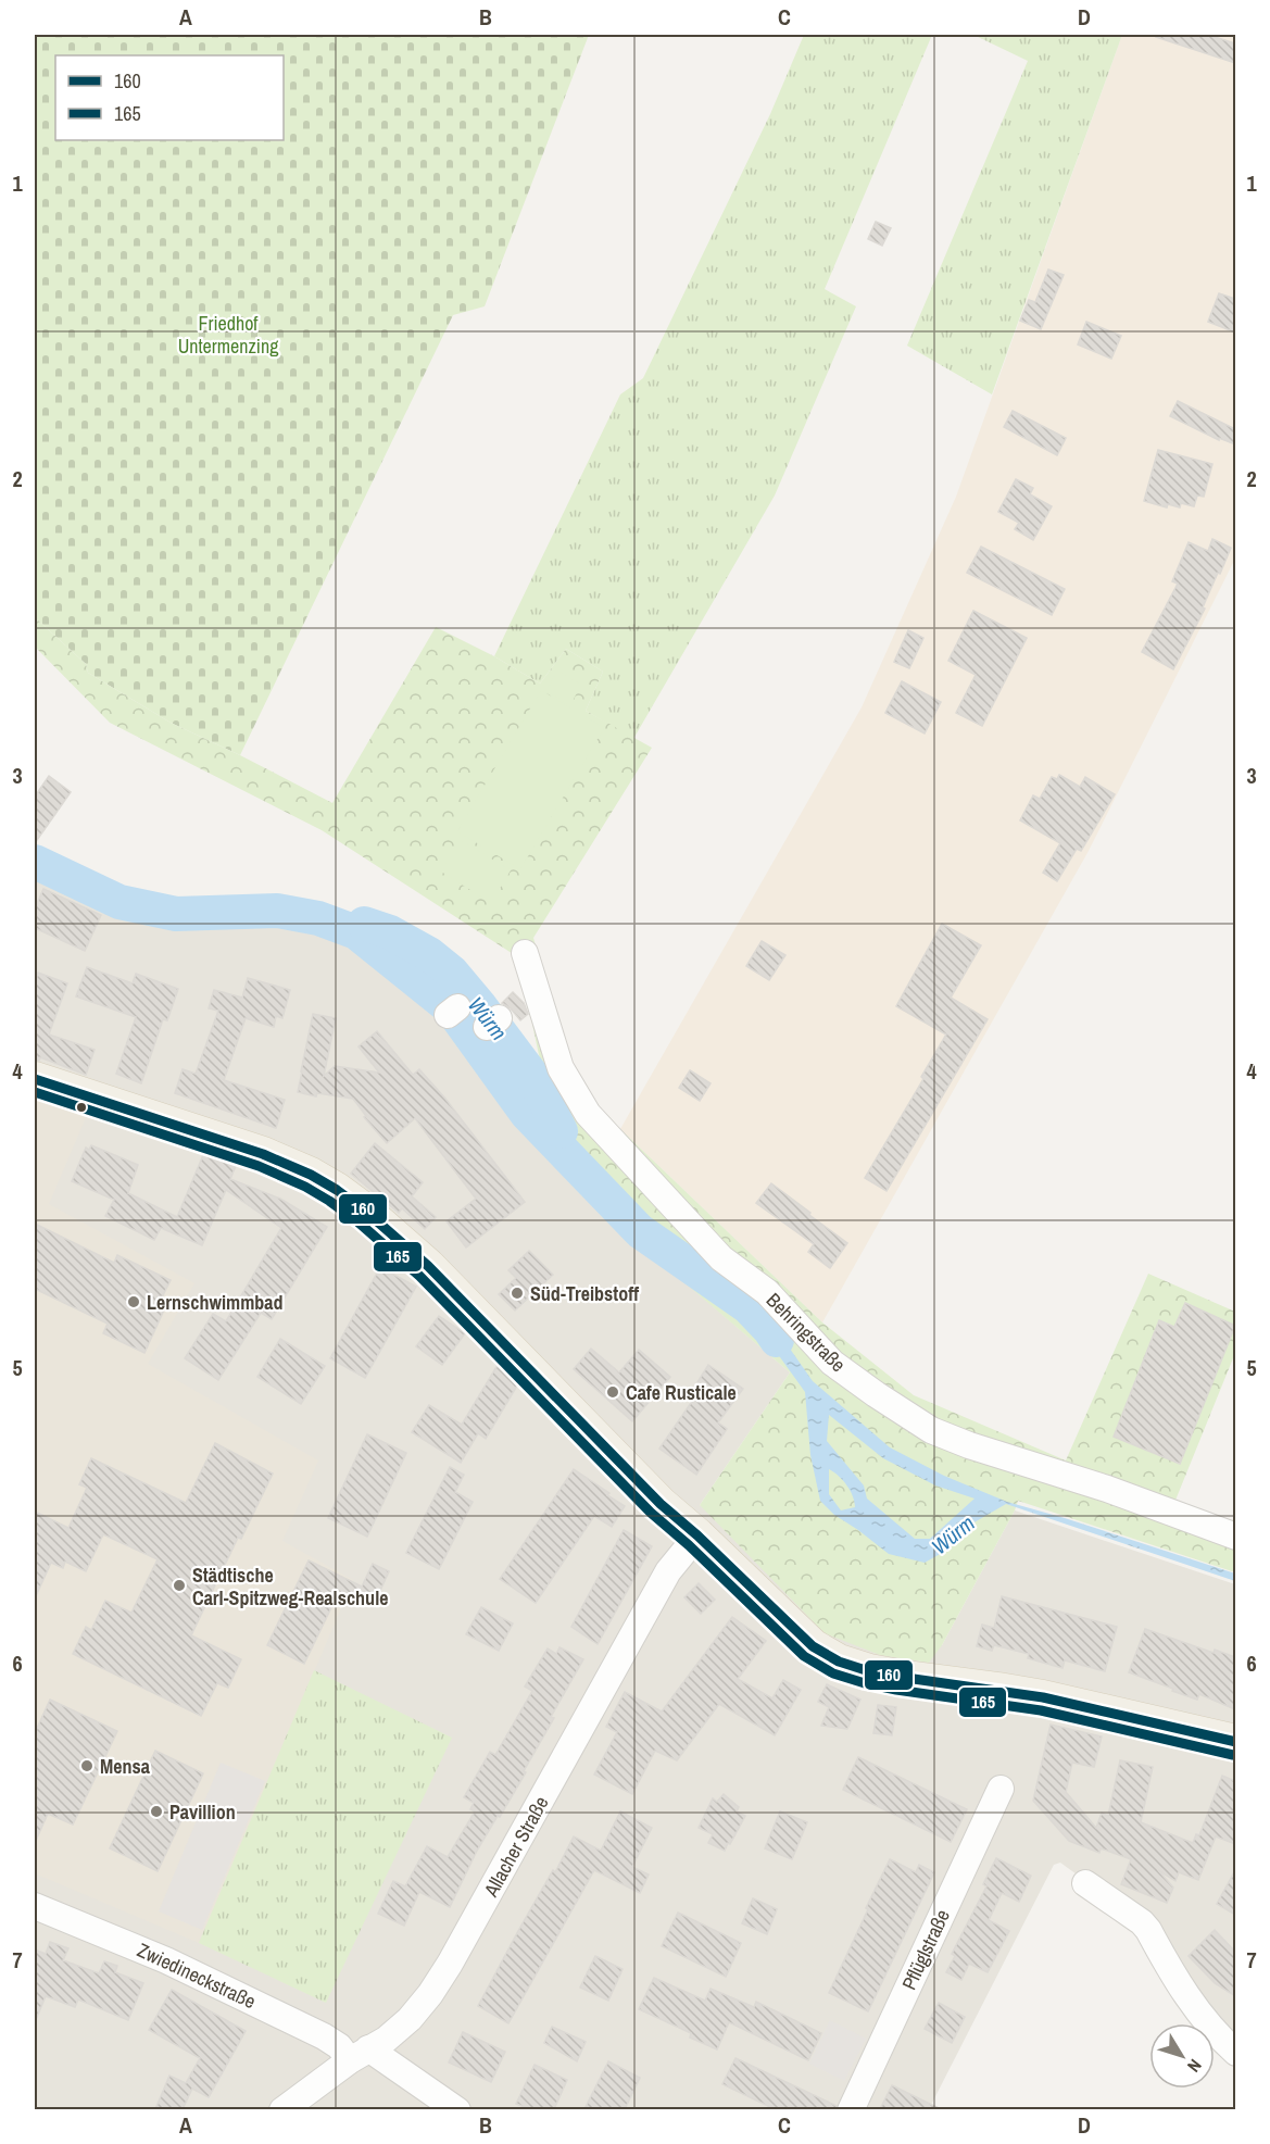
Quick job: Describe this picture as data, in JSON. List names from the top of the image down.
{
  "streets": {
    "street": [
      "Behringstraße",
      "Allacher Straße",
      "Pflüglstraße",
      "Zwiedineckstraße"
    ]
  },
  "crossings": [
    ["Allacher Straße", "Zwiedineckstraße"]
  ],
  "water": ["Würm"],
  "parks": ["Friedhof Untermenzing"],
  "places": [
    "Süd-Treibstoff",
    "Lernschwimmbad",
    "Cafe Rusticale",
    "Städtische Carl-Spitzweg-Realschule",
    "Mensa",
    "Pavillion"
  ],
  "lines": ["transit line 160", "transit line 165"],
  "legend": ["160", "165"],
  "north": "bottom right",
  "grid": {
    "columns": [
      "A",
      "B",
      "C",
      "D"
    ],
    "rows": [
      "1",
      "2",
      "3",
      "4",
      "5",
      "6",
      "7"
    ]
  }
}
